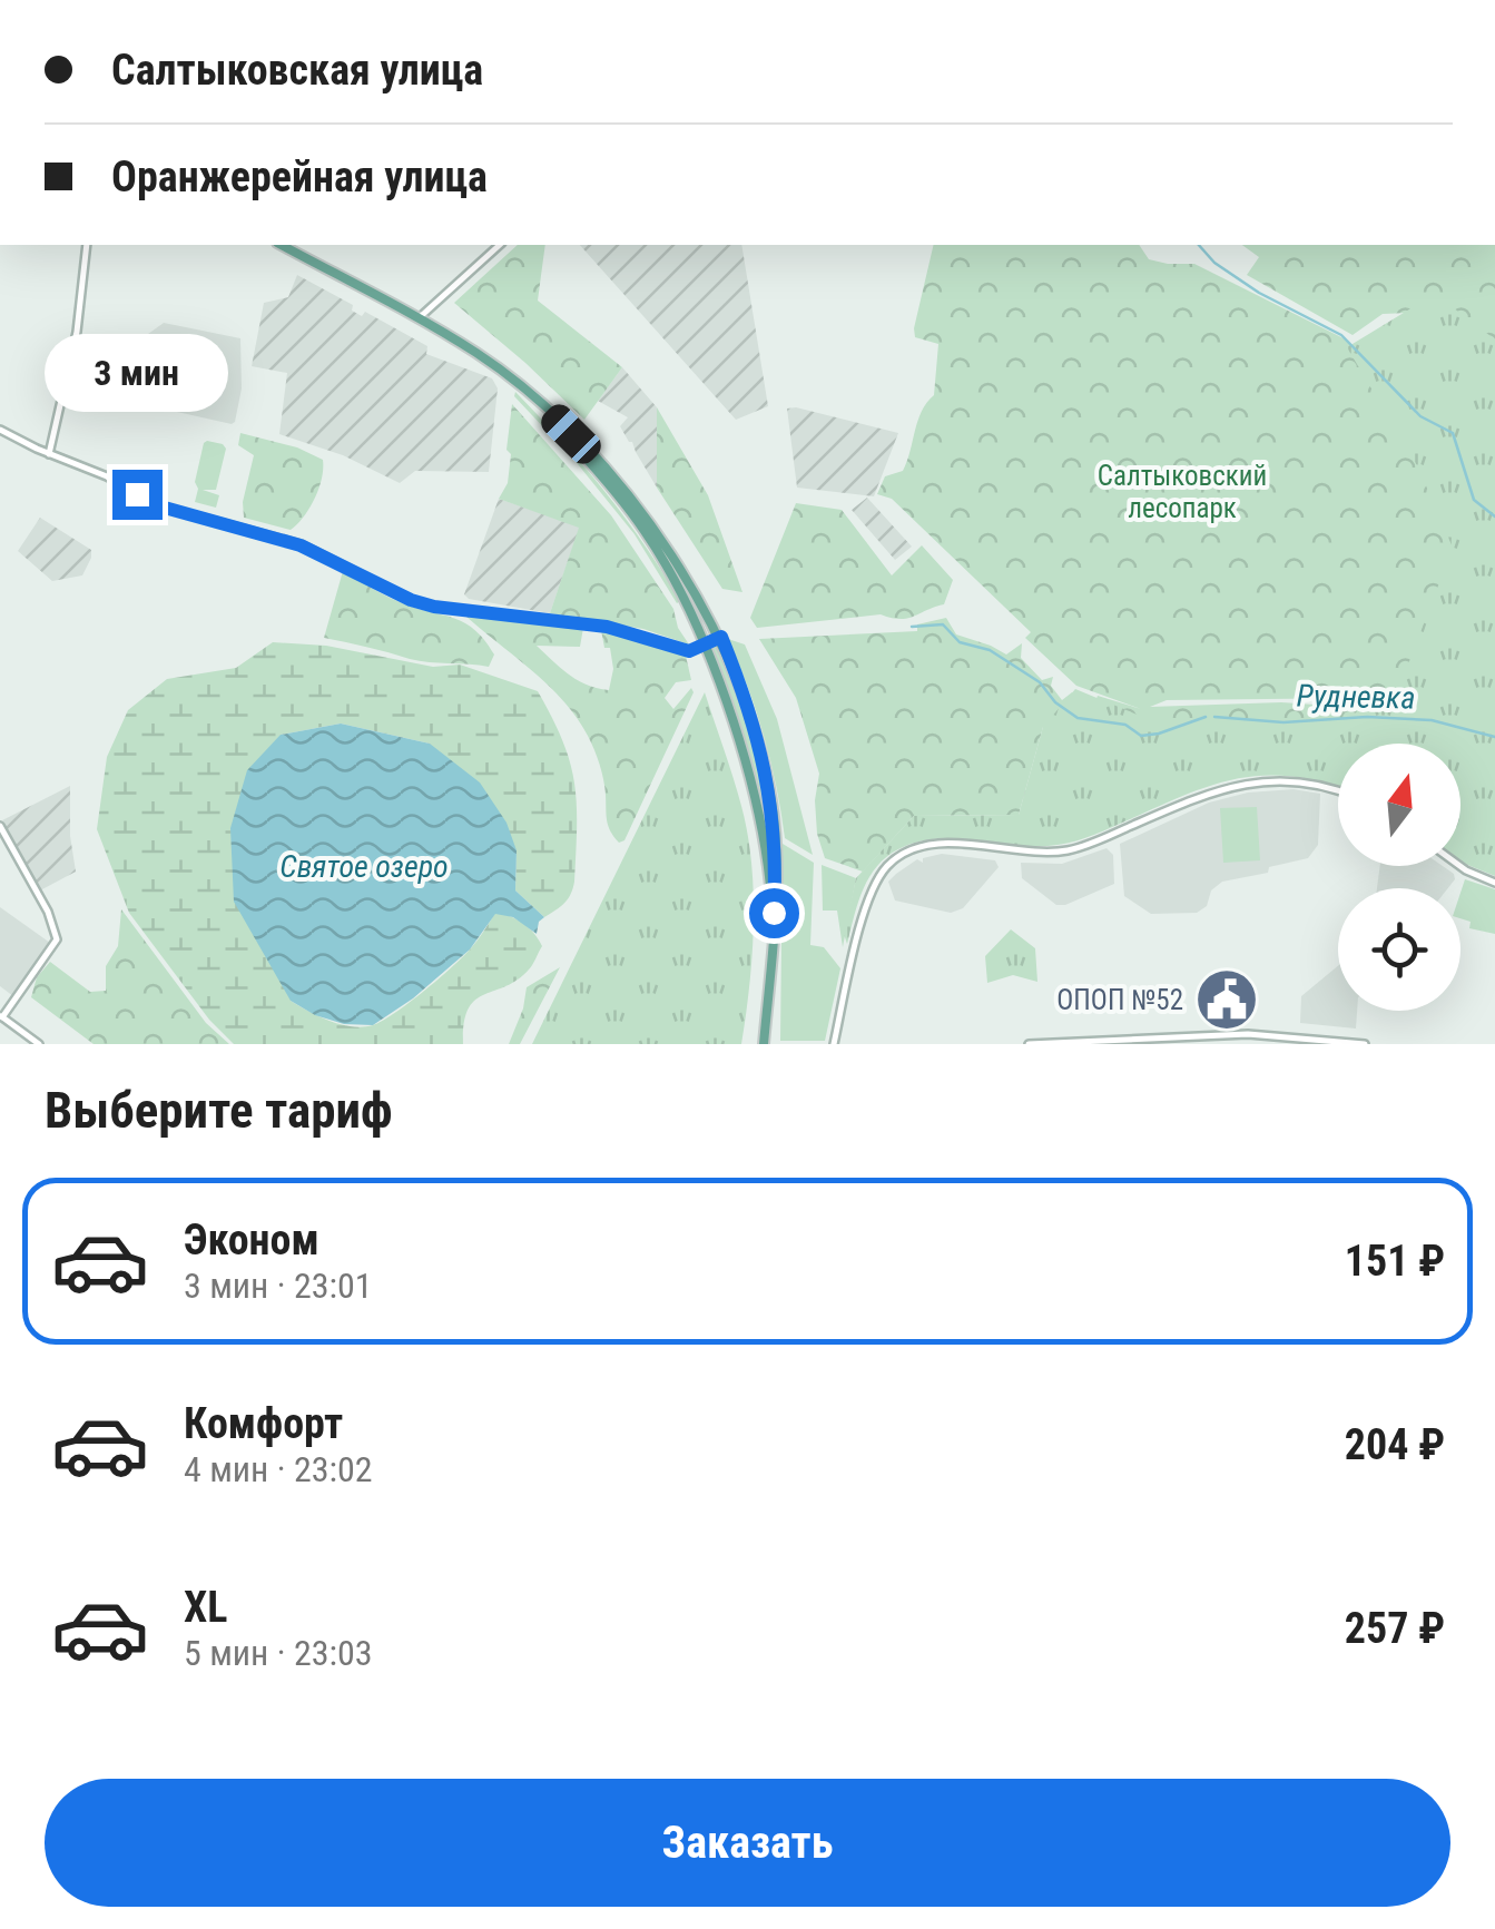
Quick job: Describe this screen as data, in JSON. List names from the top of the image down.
{
  "water": ["Рудневка", "Святое озеро"],
  "parks": ["Салтыковский лесопарк"],
  "places": {
    "public building": ["ОПОП №52"]
  },
  "north": "top",
  "page": {
    "banner": ["Салтыковская улица", "Оранжерейная улица"],
    "bubble": "3 мин",
    "heading": "Выберите тариф",
    "list": [
      {
        "name": "Эконом",
        "note": "3 мин · 23:01",
        "value": "151 ₽"
      },
      {
        "name": "Комфорт",
        "note": "4 мин · 23:02",
        "value": "204 ₽"
      },
      {
        "name": "XL",
        "note": "5 мин · 23:03",
        "value": "257 ₽"
      }
    ],
    "buttons": "Заказать"
  }
}
